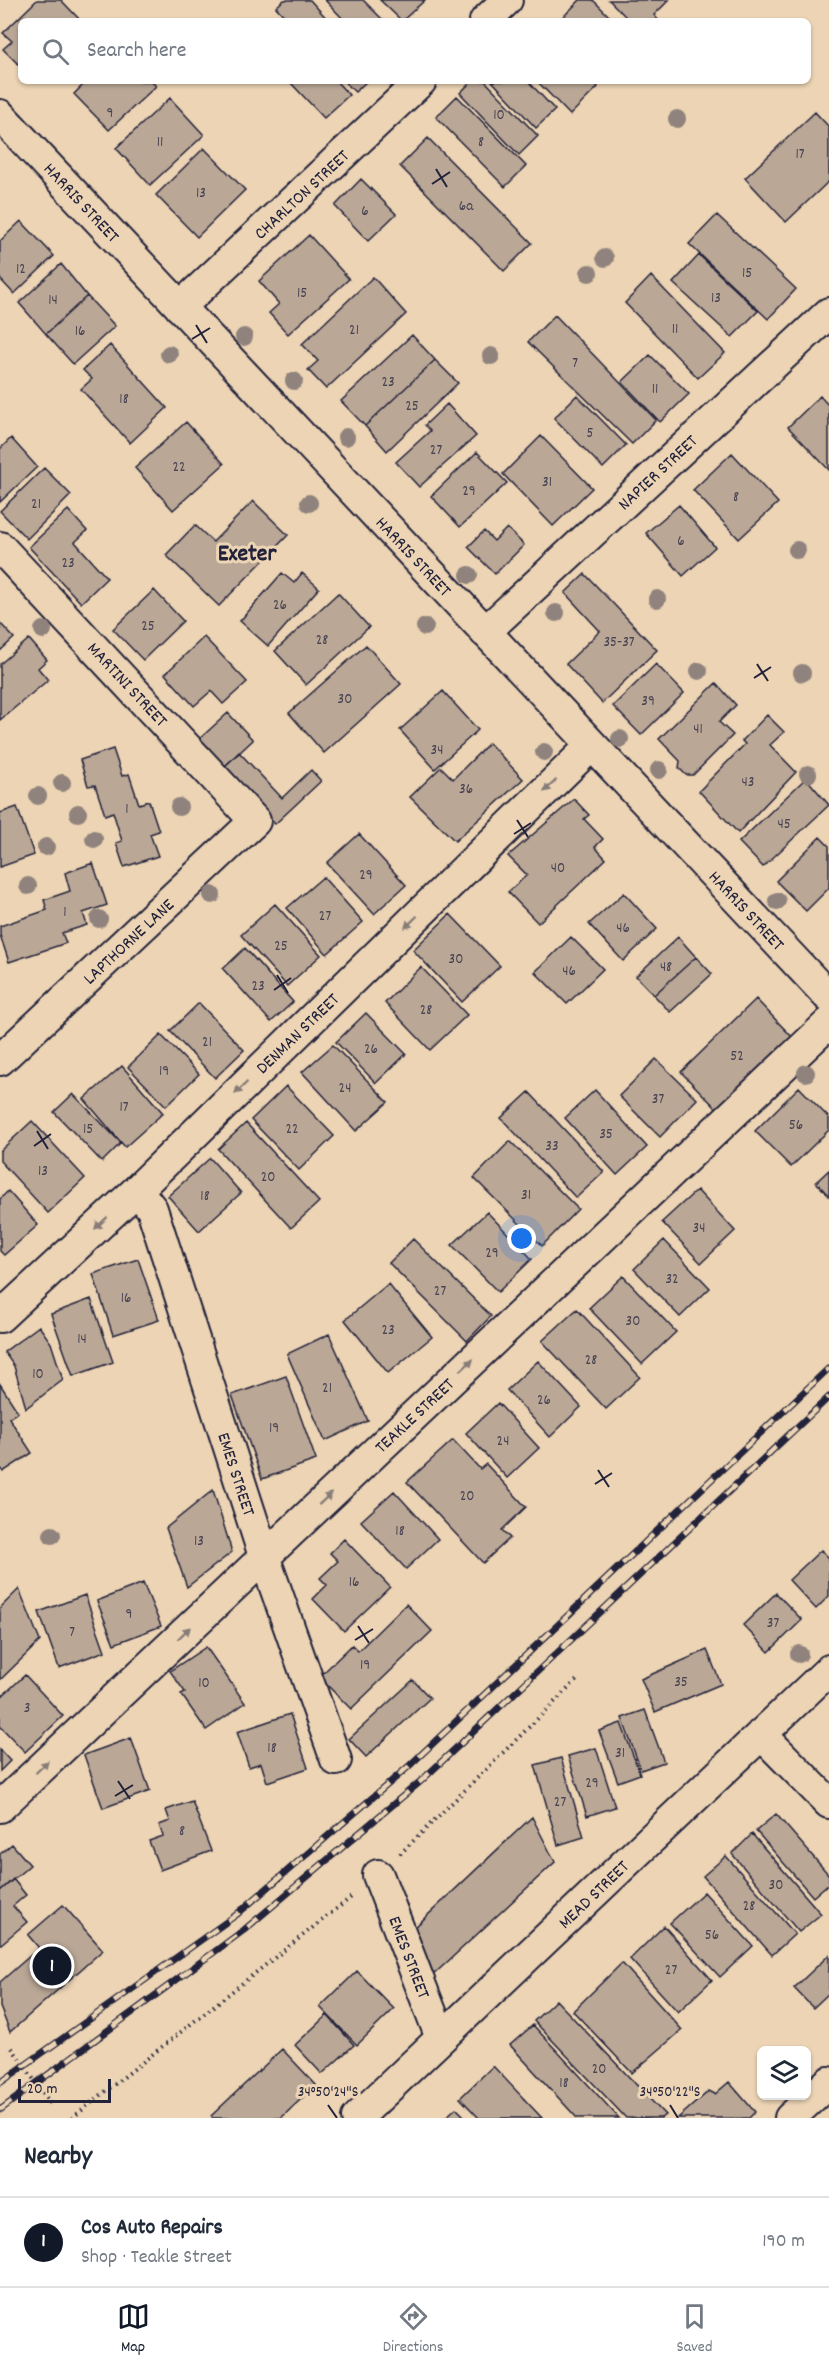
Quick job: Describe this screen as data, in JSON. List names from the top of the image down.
{
  "streets": {
    "street": [
      "CHARLTON STREET",
      "HARRIS STREET",
      "NAPIER STREET",
      "MARTINI STREET",
      "LAPTHORNE LANE",
      "DENMAN STREET",
      "TEAKLE STREET",
      "EMES STREET",
      "MEAD STREET"
    ]
  },
  "crossings": [
    ["CHARLTON STREET", "HARRIS STREET"],
    ["HARRIS STREET", "NAPIER STREET"],
    ["HARRIS STREET", "DENMAN STREET"],
    ["HARRIS STREET", "TEAKLE STREET"],
    ["MARTINI STREET", "LAPTHORNE LANE"],
    ["DENMAN STREET", "EMES STREET"],
    ["TEAKLE STREET", "EMES STREET"],
    ["EMES STREET", "MEAD STREET"]
  ],
  "one_way": ["DENMAN STREET", "TEAKLE STREET"],
  "districts": ["Exeter"],
  "house_numbers": [
    "9",
    "10",
    "11",
    "8",
    "17",
    "13",
    "6a",
    "6",
    "12",
    "15",
    "15",
    "13",
    "14",
    "11",
    "21",
    "16",
    "7",
    "23",
    "11",
    "18",
    "25",
    "5",
    "27",
    "22",
    "31",
    "29",
    "8",
    "21",
    "6",
    "23",
    "26",
    "25",
    "28",
    "35-37",
    "30",
    "39",
    "41",
    "34",
    "43",
    "36",
    "1",
    "45",
    "40",
    "29",
    "1",
    "27",
    "46",
    "25",
    "30",
    "48",
    "46",
    "23",
    "28",
    "21",
    "26",
    "52",
    "19",
    "24",
    "37",
    "17",
    "56",
    "15",
    "22",
    "35",
    "33",
    "13",
    "20",
    "31",
    "18",
    "34",
    "29",
    "32",
    "27",
    "16",
    "30",
    "23",
    "14",
    "28",
    "10",
    "21",
    "26",
    "19",
    "24",
    "20",
    "18",
    "13",
    "16",
    "9",
    "37",
    "7",
    "19",
    "35",
    "10",
    "3",
    "18",
    "31",
    "29",
    "27",
    "8",
    "30",
    "28",
    "56",
    "27",
    "20",
    "18"
  ],
  "scale_bar": "20 m",
  "page": {
    "search": "Search here",
    "pins": "1",
    "scale": "20 m",
    "heading": "Nearby",
    "list": [
      {
        "mark": "1",
        "name": "Cos Auto Repairs",
        "note": "Shop · Teakle Street",
        "value": "190 m"
      }
    ],
    "nav": ["Map", "Directions", "Saved"]
  },
  "coordinates": ["34°50'24\"S", "34°50'22\"S"]
}
